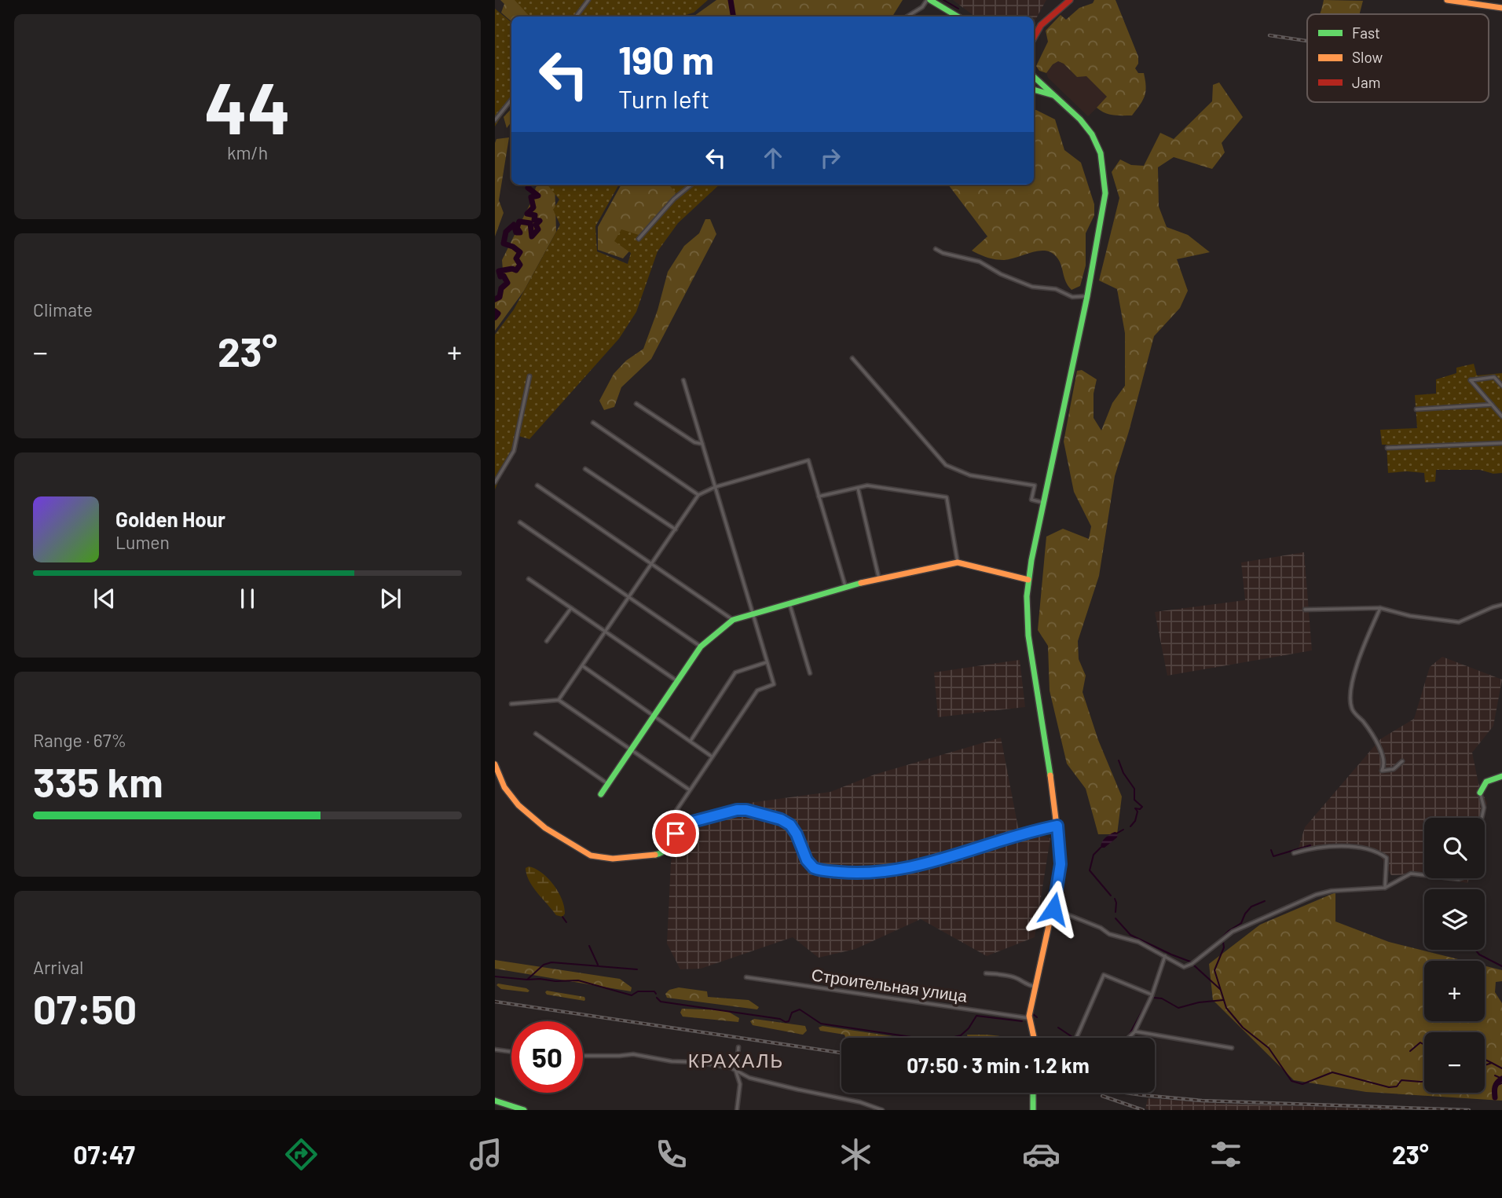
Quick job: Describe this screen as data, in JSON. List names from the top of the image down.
{
  "streets": {
    "street": ["Строительная улица"]
  },
  "districts": ["КРАХАЛЬ"],
  "legend": ["Fast", "Slow", "Jam"],
  "page": {
    "tile": [
      ["44", "km/h"],
      "Climate",
      ["Range · 67%", "335 km"],
      ["Arrival", "07:50"]
    ],
    "turn": ["190 m", "Turn left"],
    "heat": ["−", "23°", "+"],
    "song": ["Golden Hour", "Lumen"],
    "map_buttons": ["+", "−"],
    "limit": "50",
    "trip": "07:50 · 3 min · 1.2 km",
    "tabs": ["07:47", "23°"]
  }
}
